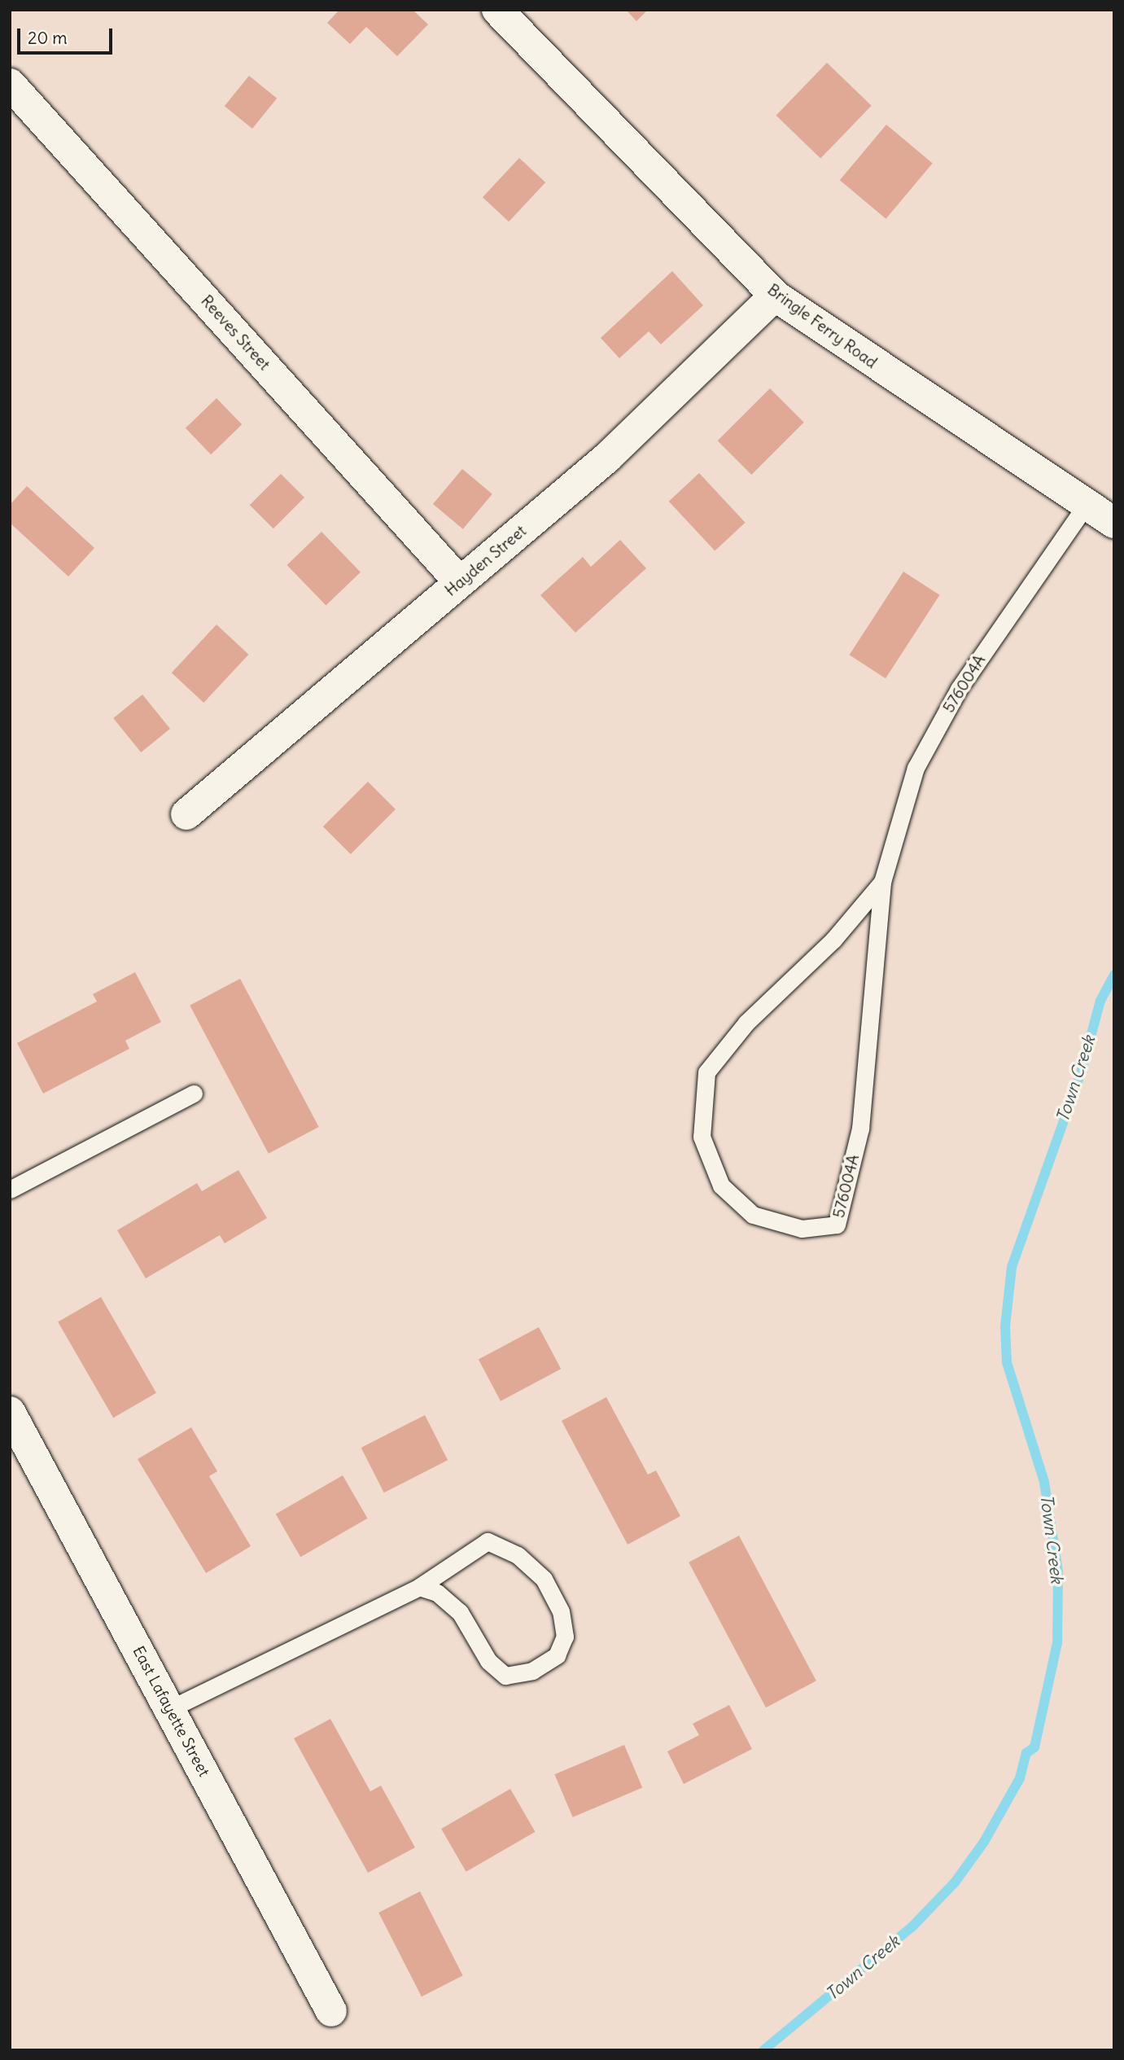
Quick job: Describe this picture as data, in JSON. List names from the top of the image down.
{
  "streets": {
    "street": [
      "Bringle Ferry Road",
      "Reeves Street",
      "Hayden Street",
      "East Lafayette Street"
    ],
    "lane": ["576004A"]
  },
  "crossings": [
    ["Bringle Ferry Road", "Hayden Street"],
    ["Bringle Ferry Road", "576004A"],
    ["Reeves Street", "Hayden Street"]
  ],
  "water": ["Town Creek"],
  "scale_bar": "20 m"
}
